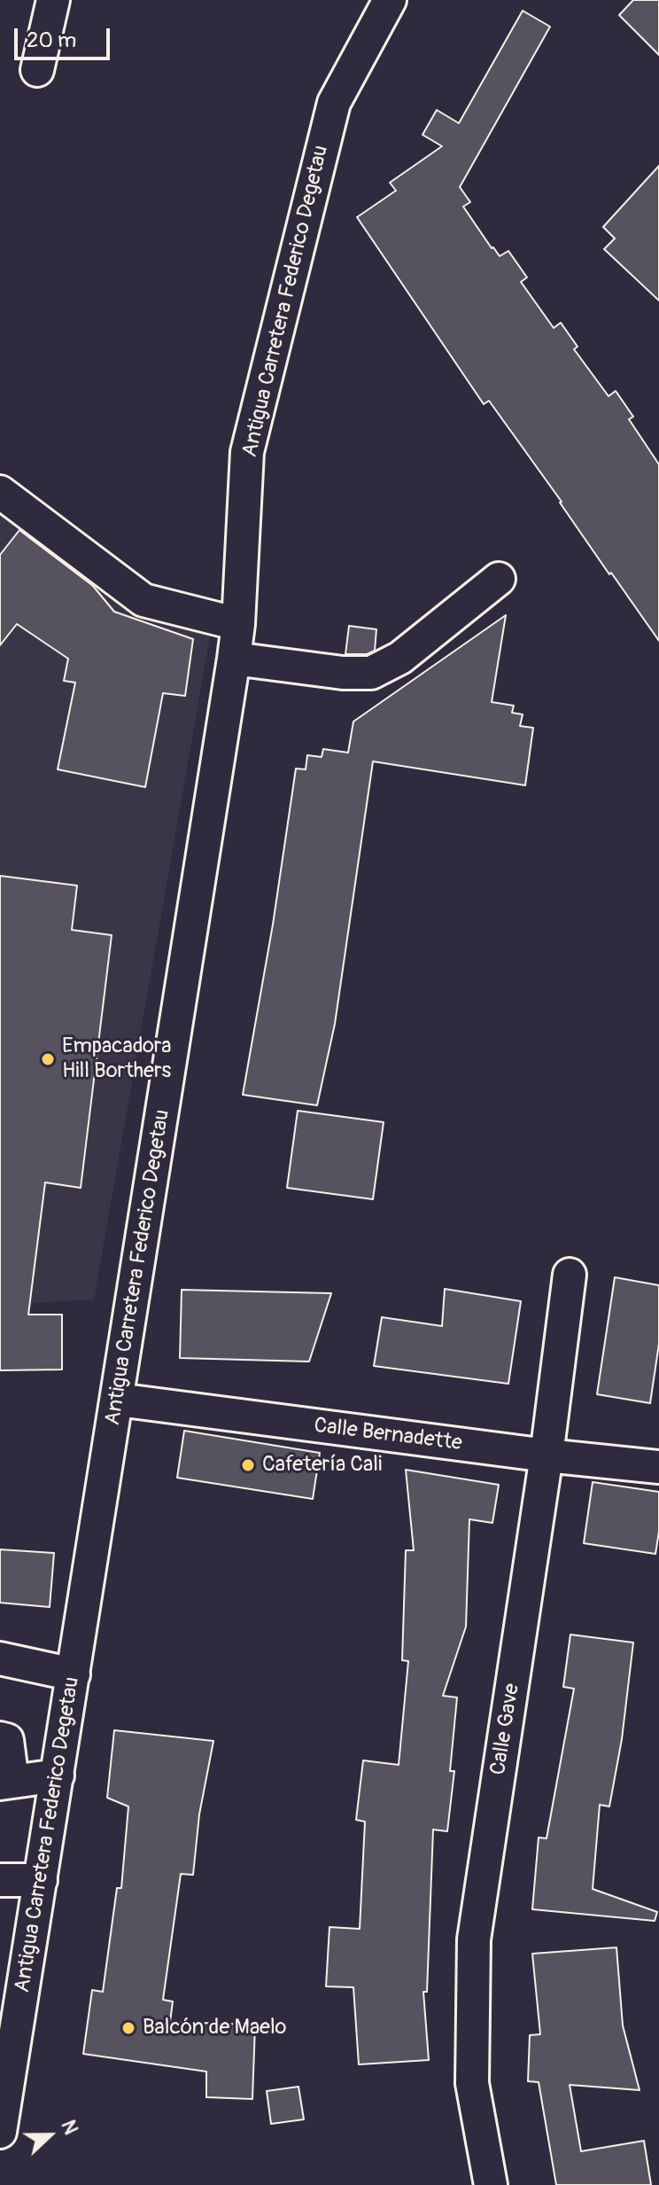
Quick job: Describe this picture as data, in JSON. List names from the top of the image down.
{
  "streets": {
    "street": ["Antigua Carretera Federico Degetau", "Calle Bernadette", "Calle Gave"]
  },
  "crossings": [
    ["Antigua Carretera Federico Degetau", "Calle Bernadette"],
    ["Calle Bernadette", "Calle Gave"]
  ],
  "places": ["Empacadora Hill Borthers", "Cafetería Cali", "Balcón de Maelo"],
  "scale_bar": "20 m",
  "north": "right"
}
